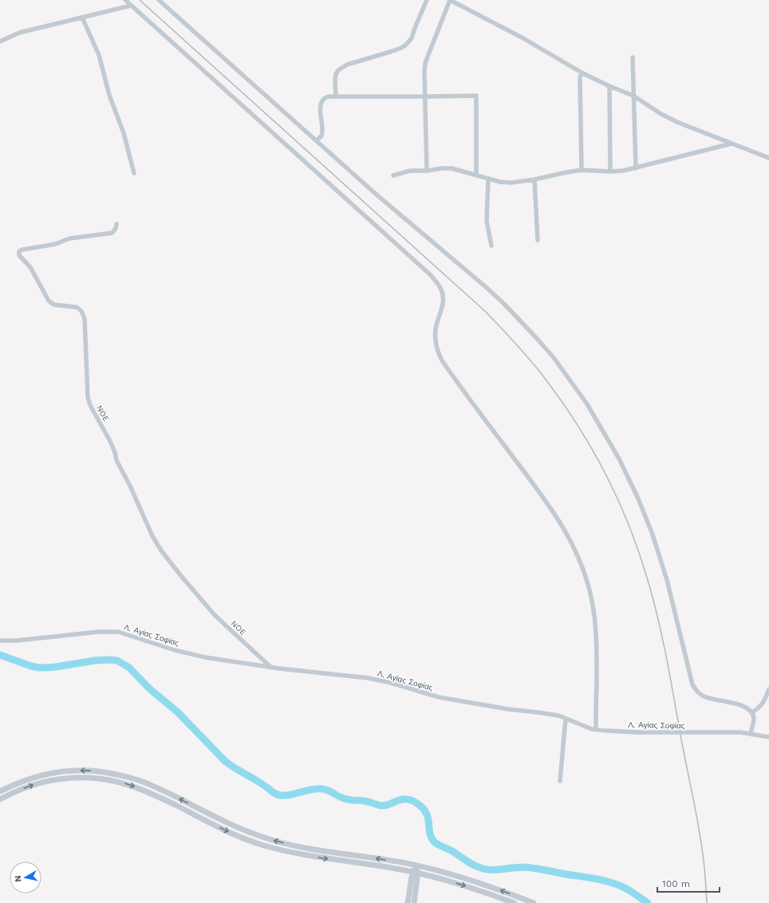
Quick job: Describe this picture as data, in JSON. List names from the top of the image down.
{
  "streets": {
    "street": ["NOE", "Λ. Αγίας Σοφίας"]
  },
  "crossings": [
    ["NOE", "Λ. Αγίας Σοφίας"]
  ],
  "scale_bar": "100 m",
  "north": "left"
}
